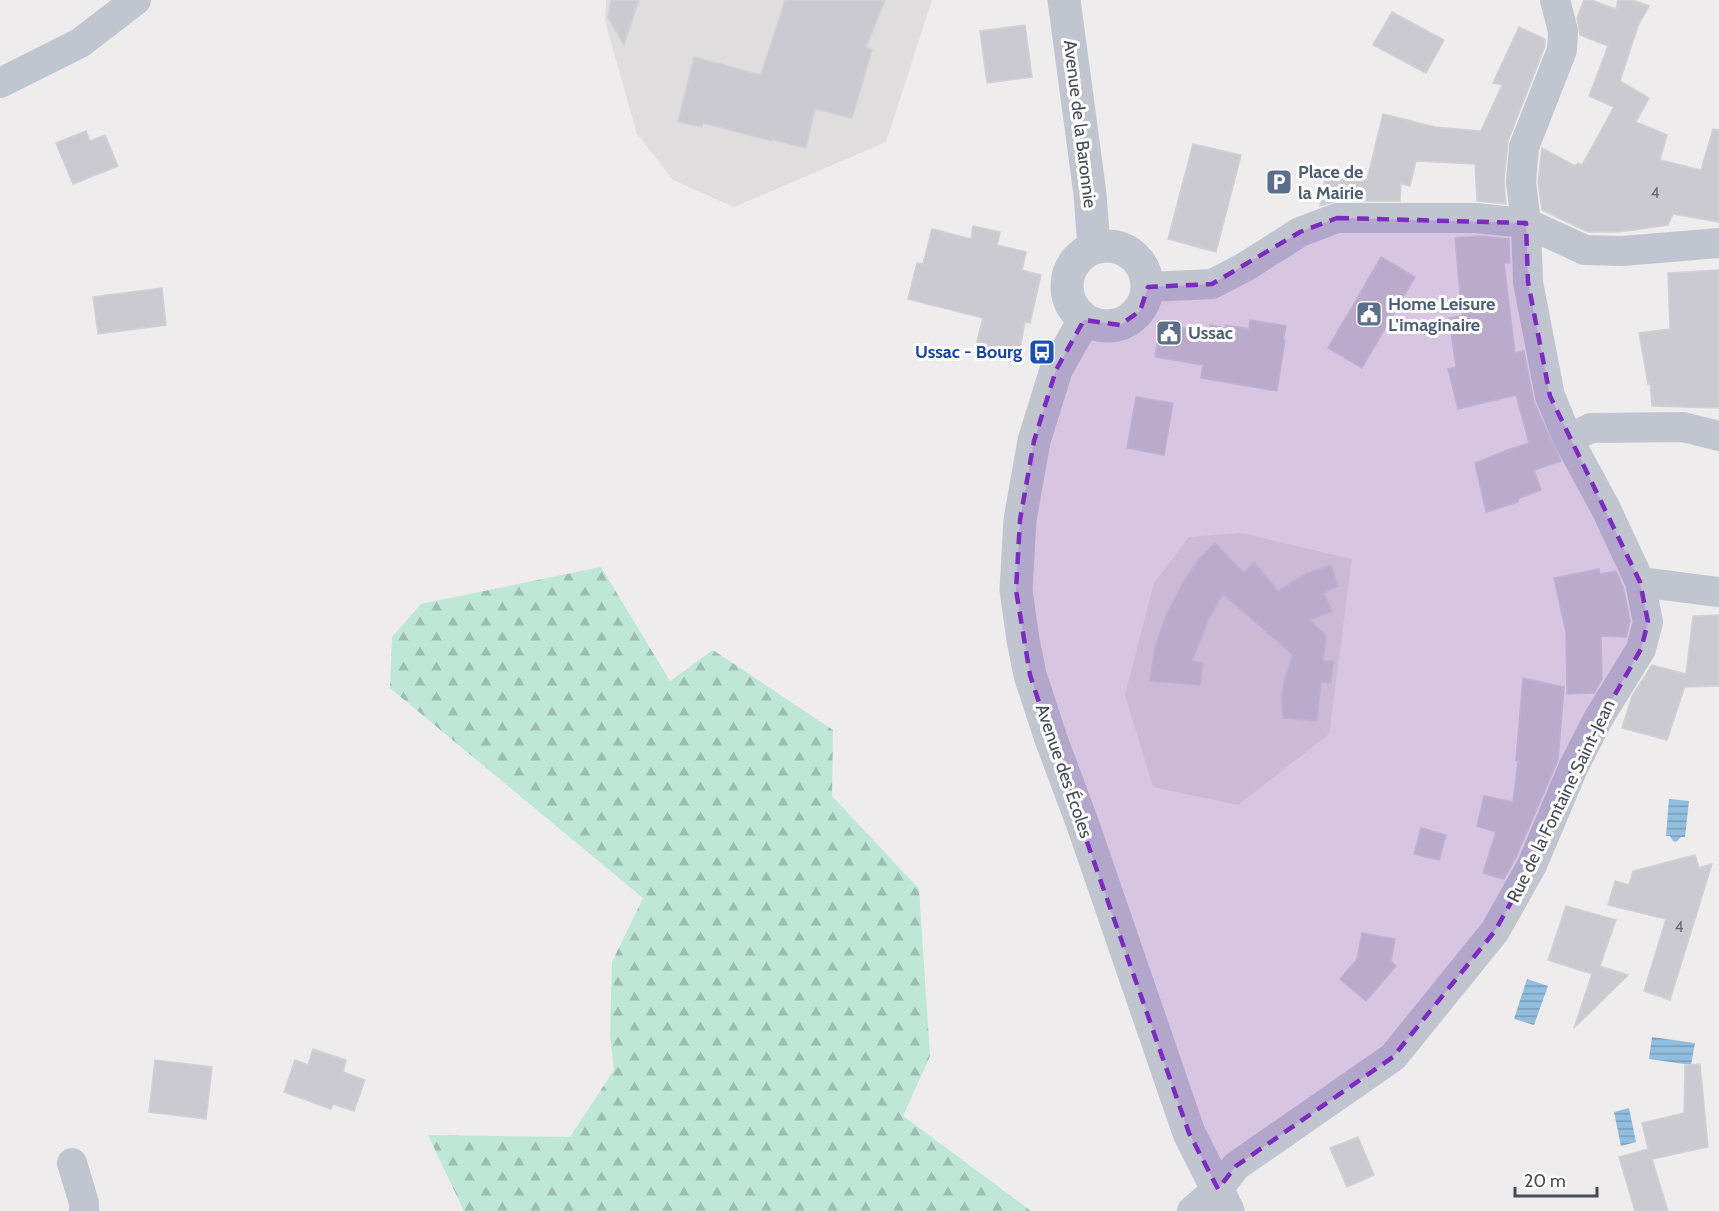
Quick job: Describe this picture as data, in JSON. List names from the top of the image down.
{
  "streets": {
    "street": ["Avenue de la Baronnie", "Avenue des Écoles", "Rue de la Fontaine Saint-Jean"]
  },
  "crossings": [
    ["Avenue de la Baronnie", "Avenue des Écoles"],
    ["Avenue des Écoles", "Rue de la Fontaine Saint-Jean"]
  ],
  "places": {
    "parking": ["Place de la Mairie"],
    "public building": ["Home Leisure L'imaginaire", "Ussac"],
    "bus stop": ["Ussac - Bourg"]
  },
  "house_numbers": ["4", "4"],
  "scale_bar": "20 m"
}
